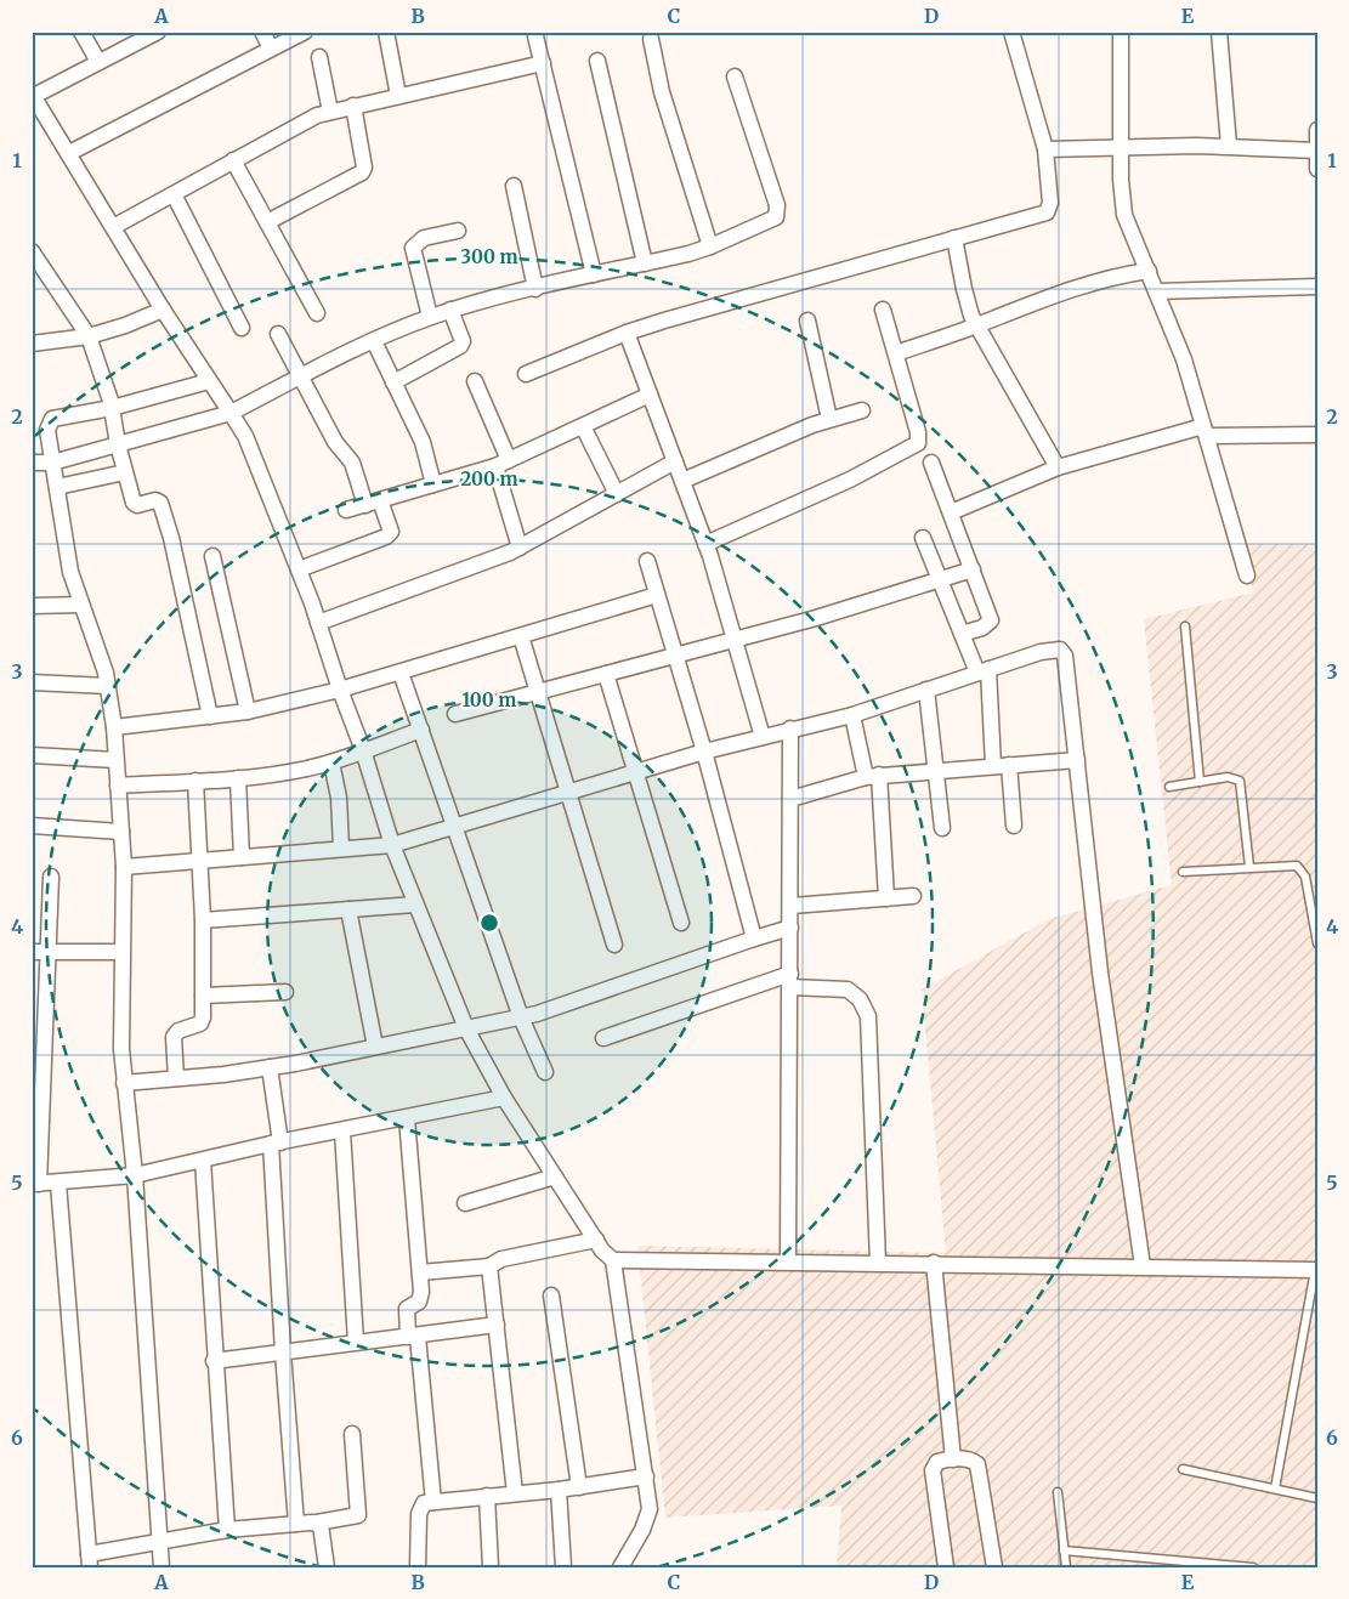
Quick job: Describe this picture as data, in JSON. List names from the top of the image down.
{
  "grid": {
    "columns": [
      "A",
      "B",
      "C",
      "D",
      "E"
    ],
    "rows": [
      "1",
      "2",
      "3",
      "4",
      "5",
      "6"
    ]
  },
  "rings": ["300 m", "200 m", "100 m"]
}
